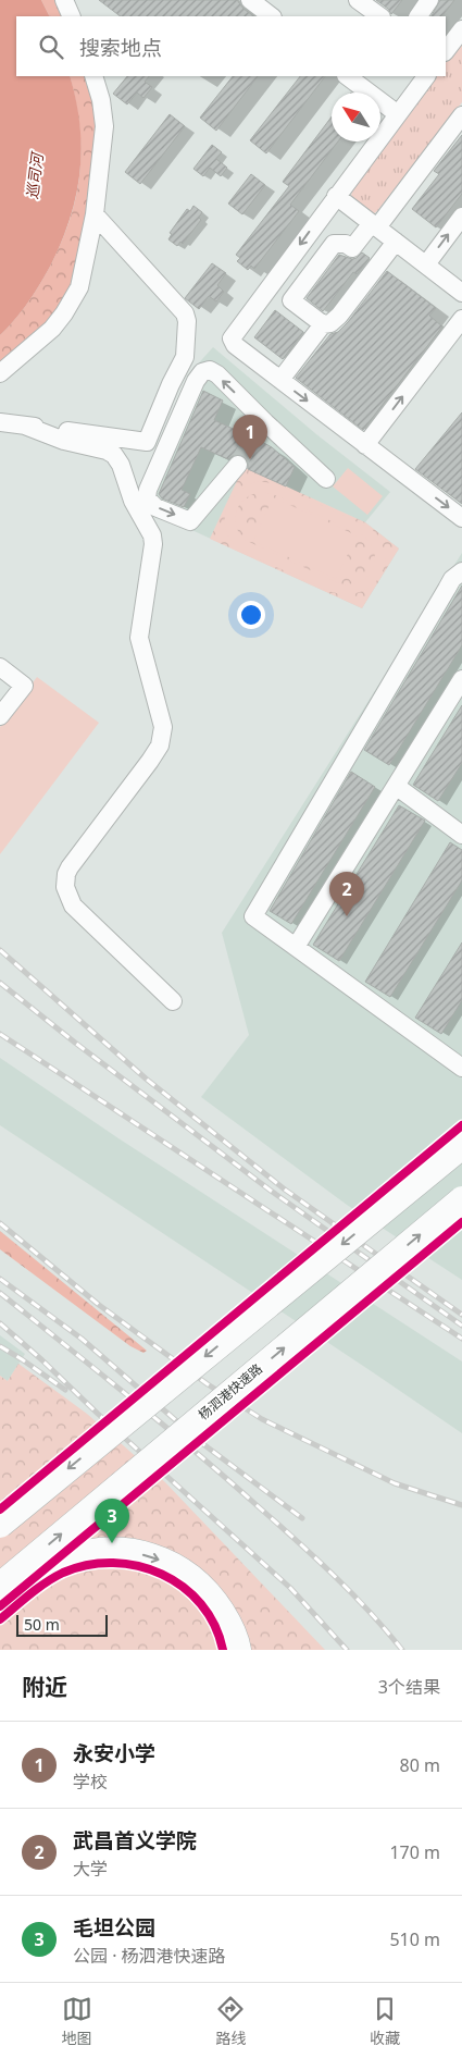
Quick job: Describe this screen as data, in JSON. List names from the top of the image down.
{
  "streets": {
    "highway": ["杨泗港快速路"]
  },
  "water": ["巡司河"],
  "scale_bar": "50 m",
  "north": "top left",
  "page": {
    "search": "搜索地点",
    "pins": ["1", "2", "3"],
    "scale": "50 m",
    "heading": ["附近", "3个结果"],
    "list": [
      {
        "mark": "1",
        "name": "永安小学",
        "note": "学校",
        "value": "80 m"
      },
      {
        "mark": "2",
        "name": "武昌首义学院",
        "note": "大学",
        "value": "170 m"
      },
      {
        "mark": "3",
        "name": "毛坦公园",
        "note": "公园 · 杨泗港快速路",
        "value": "510 m"
      }
    ],
    "nav": ["地图", "路线", "收藏"]
  }
}
